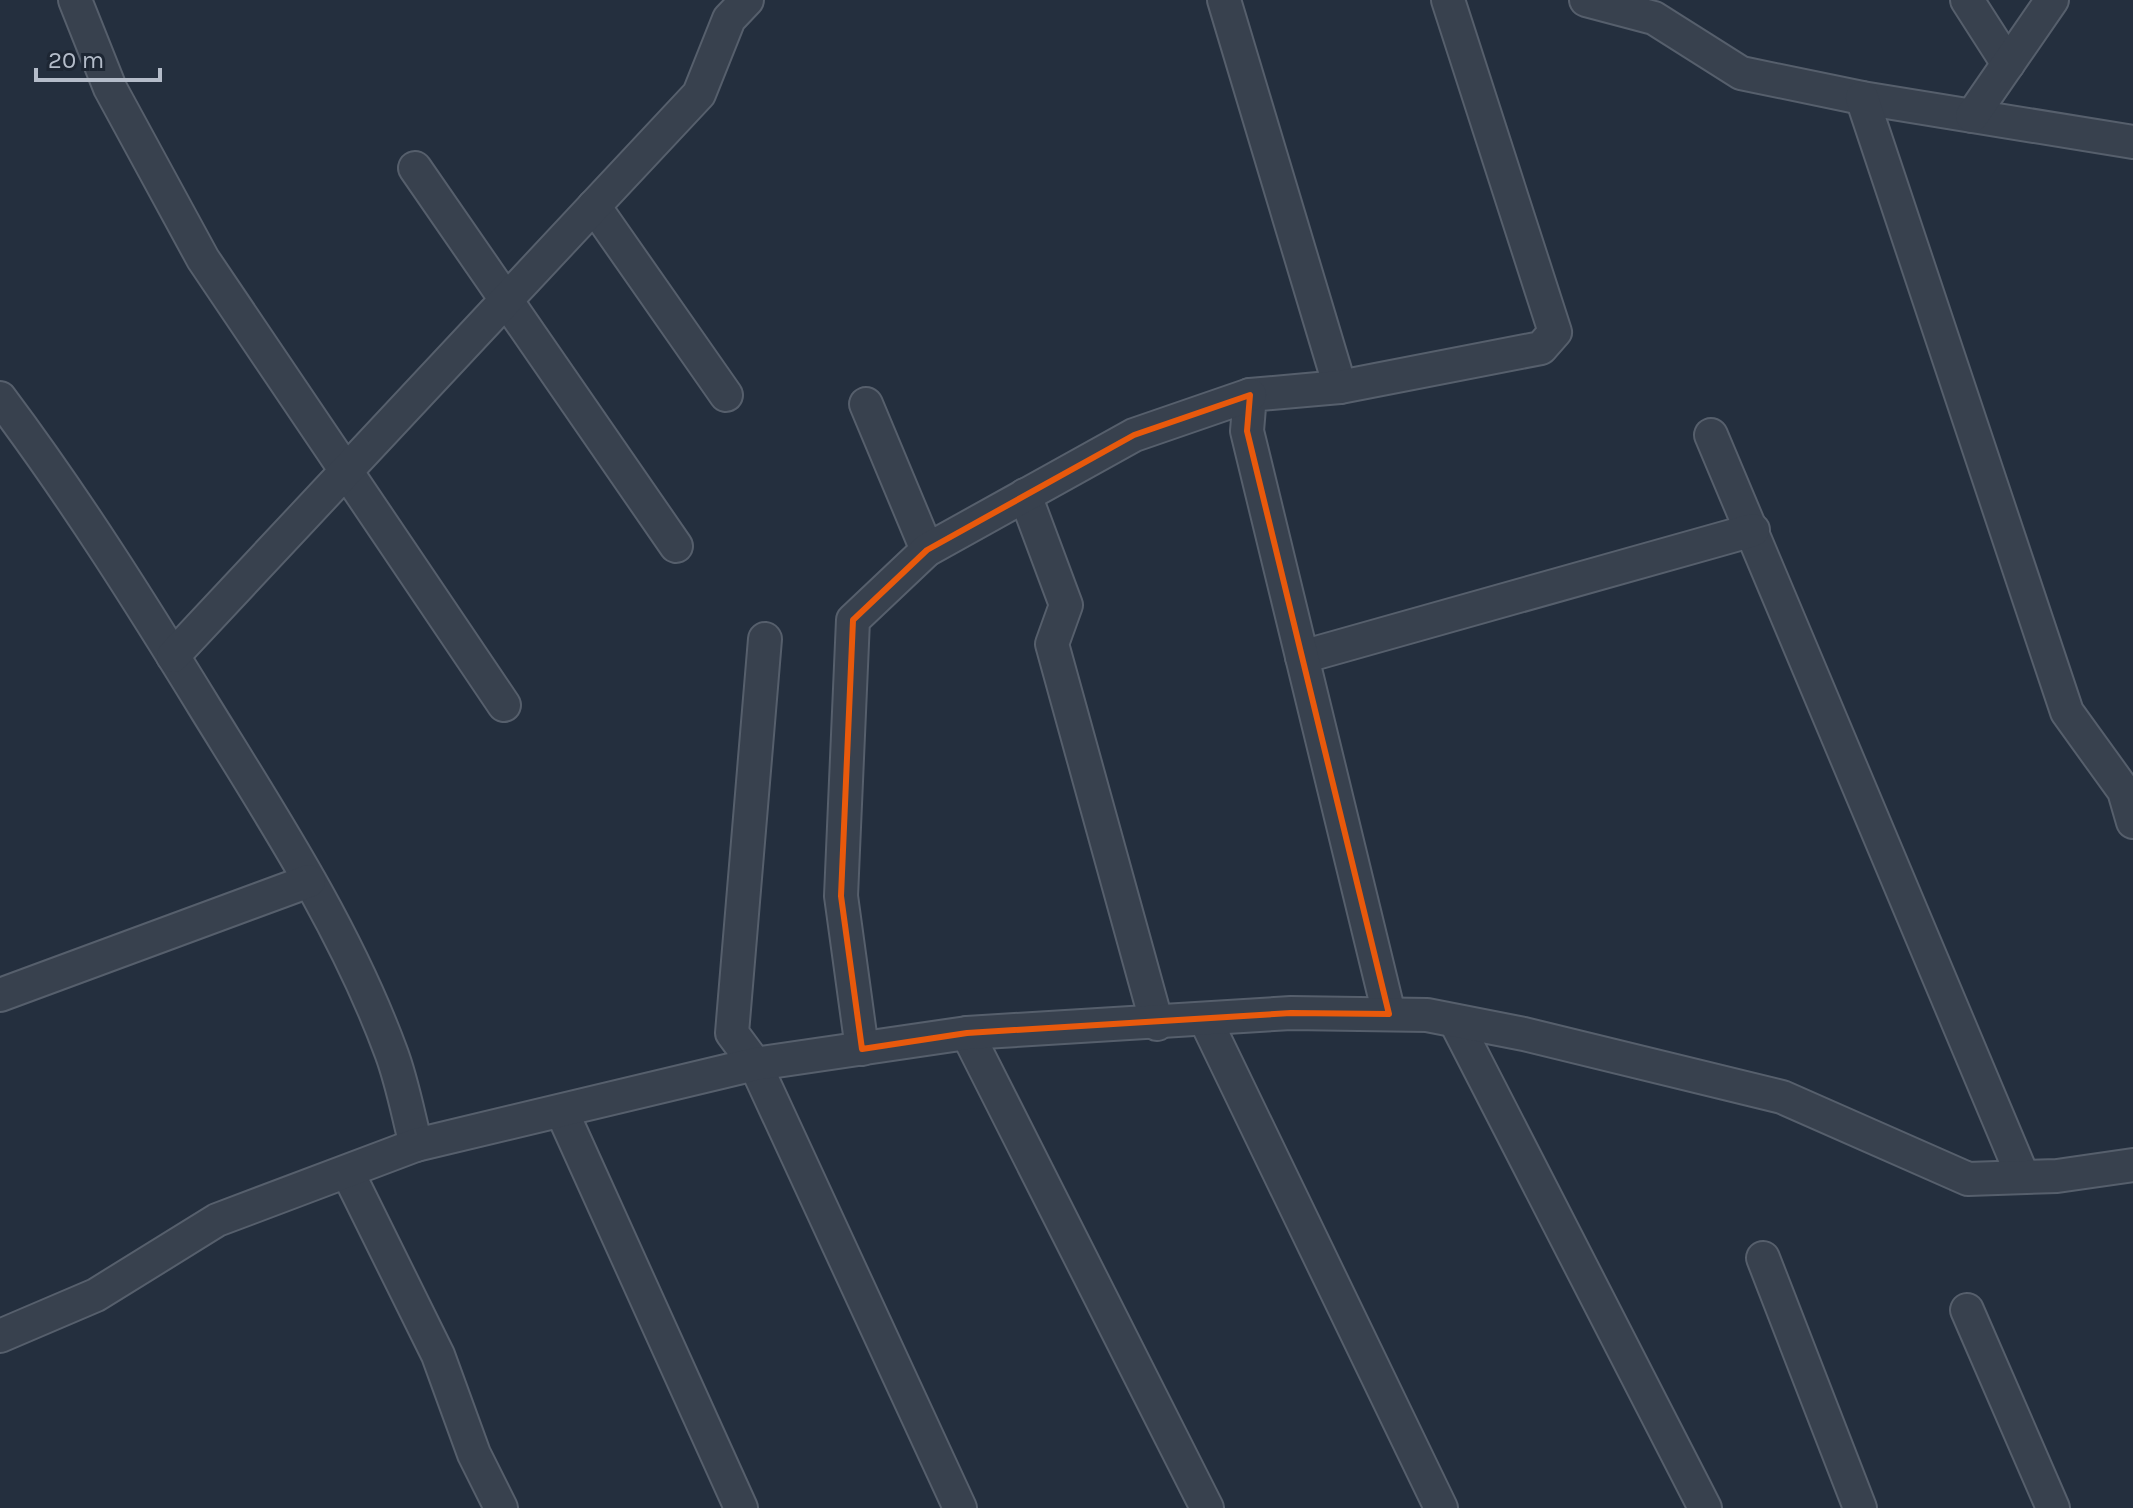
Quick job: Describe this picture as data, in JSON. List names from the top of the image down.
{
  "scale_bar": "20 m"
}
